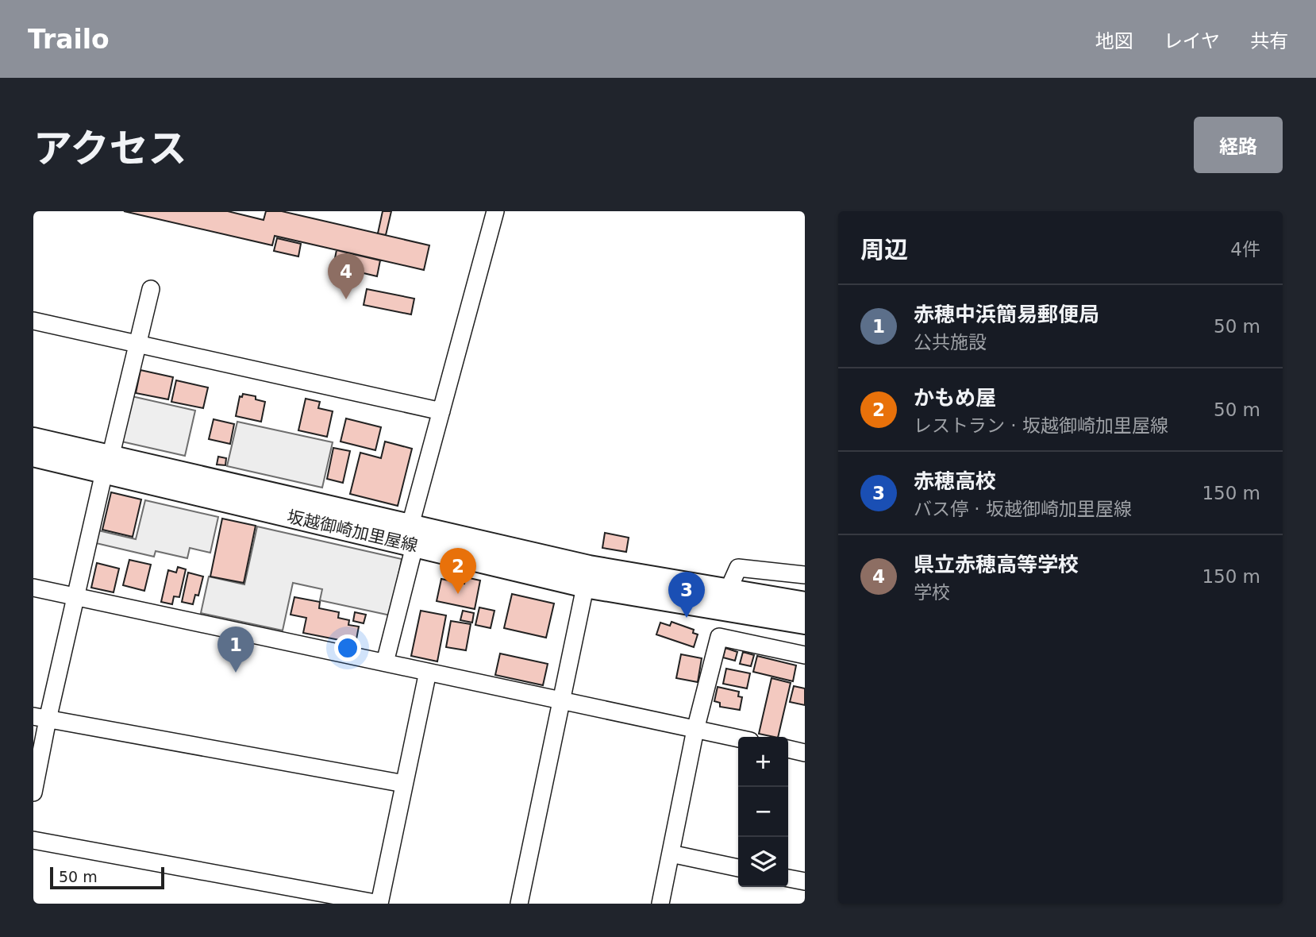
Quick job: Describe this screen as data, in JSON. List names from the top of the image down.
{
  "streets": {
    "main road": ["坂越御崎加里屋線"]
  },
  "scale_bar": "50 m",
  "page": {
    "header": "Trailo",
    "nav": ["地図", "レイヤ", "共有"],
    "title": "アクセス",
    "buttons": "経路",
    "heading": ["周辺", "4件"],
    "pins": [
      "4",
      "2",
      "3",
      "1"
    ],
    "list": [
      {
        "mark": "1",
        "name": "赤穂中浜簡易郵便局",
        "note": "公共施設",
        "value": "50 m"
      },
      {
        "mark": "2",
        "name": "かもめ屋",
        "note": "レストラン · 坂越御崎加里屋線",
        "value": "50 m"
      },
      {
        "mark": "3",
        "name": "赤穂高校",
        "note": "バス停 · 坂越御崎加里屋線",
        "value": "150 m"
      },
      {
        "mark": "4",
        "name": "県立赤穂高等学校",
        "note": "学校",
        "value": "150 m"
      }
    ],
    "map_buttons": ["+", "−"],
    "scale": "50 m"
  }
}
